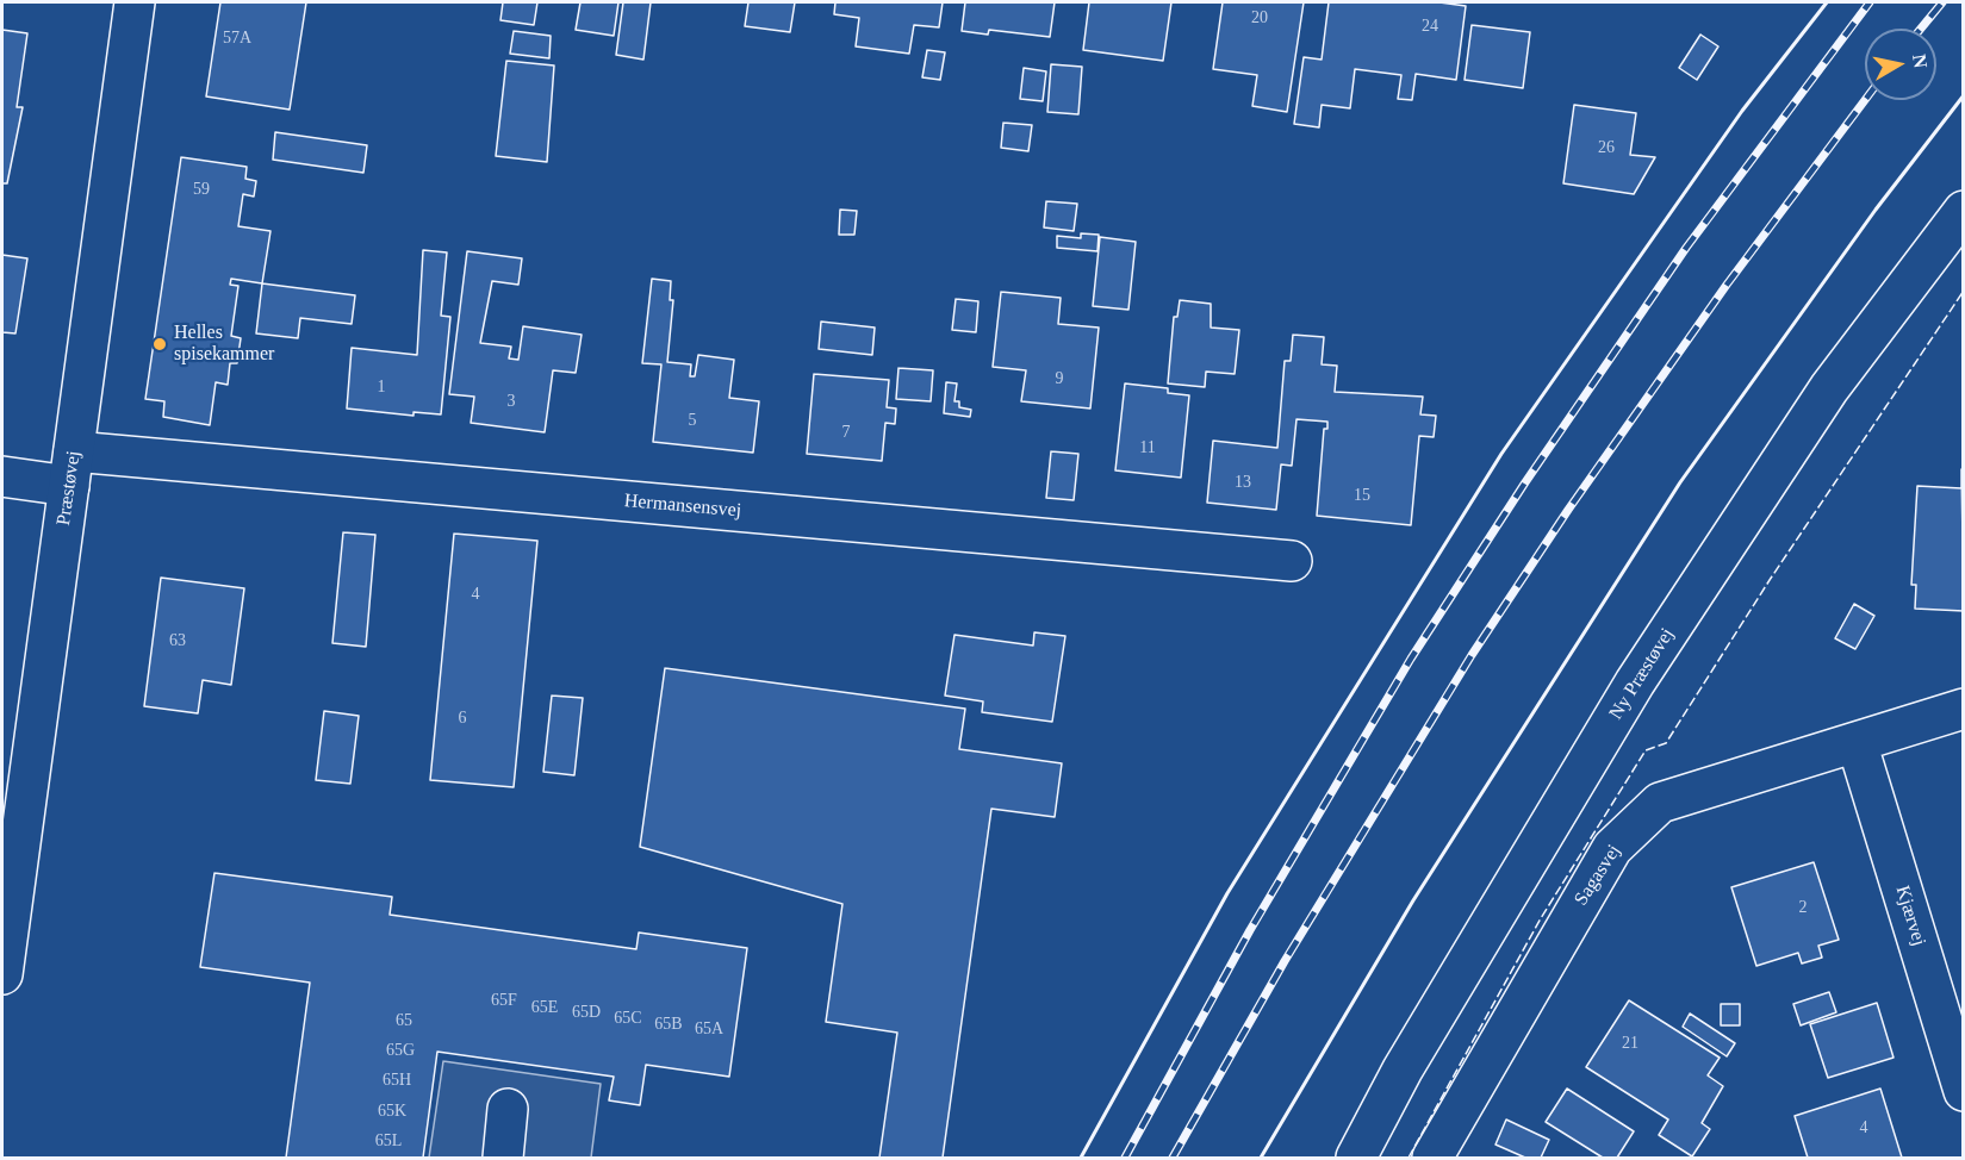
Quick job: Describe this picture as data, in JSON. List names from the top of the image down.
{
  "streets": {
    "street": [
      "Præstøvej",
      "Hermansensvej",
      "Ny Præstøvej",
      "Sagasvej",
      "Kjærvej"
    ]
  },
  "crossings": [
    ["Præstøvej", "Hermansensvej"],
    ["Sagasvej", "Kjærvej"]
  ],
  "places": ["Helles spisekammer"],
  "house_numbers": [
    "20",
    "24",
    "57A",
    "26",
    "59",
    "9",
    "1",
    "3",
    "5",
    "7",
    "11",
    "13",
    "15",
    "4",
    "63",
    "6",
    "2",
    "65F",
    "65E",
    "65D",
    "65C",
    "65",
    "65B",
    "65A",
    "21",
    "65G",
    "65H",
    "65K",
    "4",
    "65L"
  ],
  "north": "right"
}
